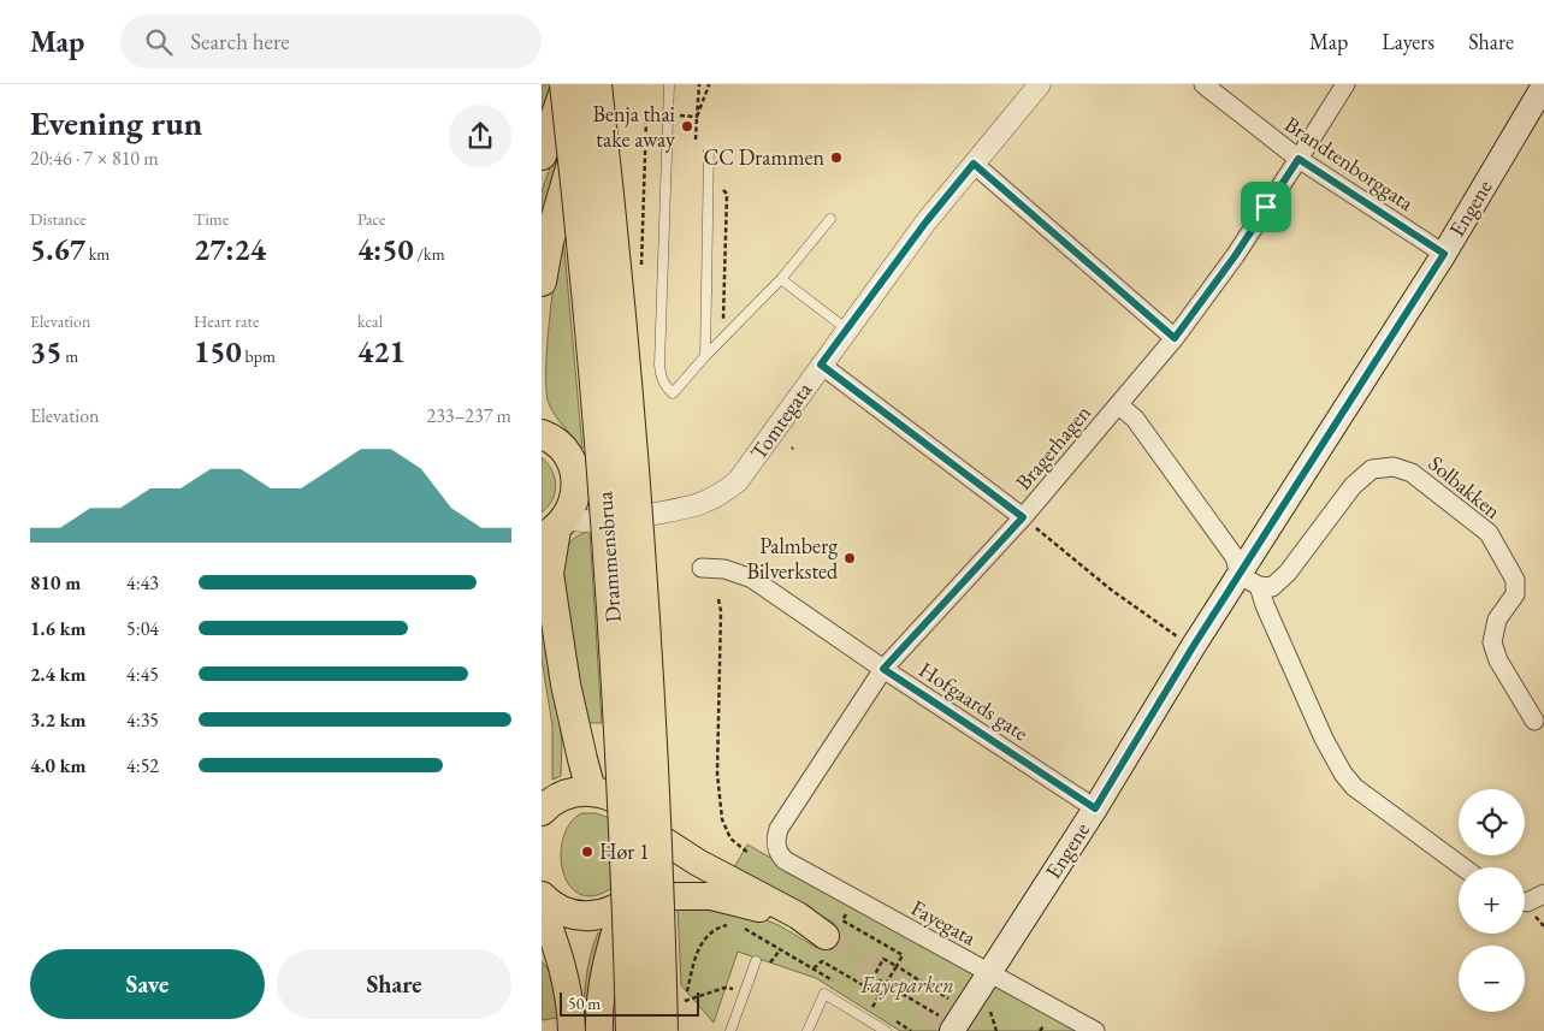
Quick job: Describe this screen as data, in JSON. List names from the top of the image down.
{
  "streets": {
    "highway": ["Drammensbrua"],
    "main road": ["Engene"],
    "street": [
      "Brandtenborggata",
      "Tomtegata",
      "Bragerhagen",
      "Solbakken",
      "Hofgaards gate",
      "Fayegata"
    ]
  },
  "crossings": [
    ["Brandtenborggata", "Engene"],
    ["Brandtenborggata", "Bragerhagen"],
    ["Engene", "Solbakken"],
    ["Engene", "Hofgaards gate"],
    ["Engene", "Fayegata"],
    ["Bragerhagen", "Hofgaards gate"],
    ["Bragerhagen", "Fayegata"]
  ],
  "parks": ["Fayeparken"],
  "places": [
    "Benja thai take away",
    "CC Drammen",
    "Palmberg Bilverksted",
    "Hør 1"
  ],
  "scale_bar": "50 m",
  "page": {
    "header": "Map",
    "search": "Search here",
    "nav": ["Map", "Layers", "Share"],
    "heading": ["Evening run", "20:46 · 7 × 810 m"],
    "stats": [
      ["Distance", "5.67 km"],
      ["Time", "27:24"],
      ["Pace", "4:50 /km"],
      ["Elevation", "35 m"],
      ["Heart rate", "150 bpm"],
      ["kcal", "421"]
    ],
    "chart": ["Elevation", "233–237 m"],
    "list": [
      {
        "name": "810 m",
        "note": "4:43"
      },
      {
        "name": "1.6 km",
        "note": "5:04"
      },
      {
        "name": "2.4 km",
        "note": "4:45"
      },
      {
        "name": "3.2 km",
        "note": "4:35"
      },
      {
        "name": "4.0 km",
        "note": "4:52"
      }
    ],
    "map_buttons": ["+", "−"],
    "buttons": ["Save", "Share"],
    "scale": "50 m"
  }
}
